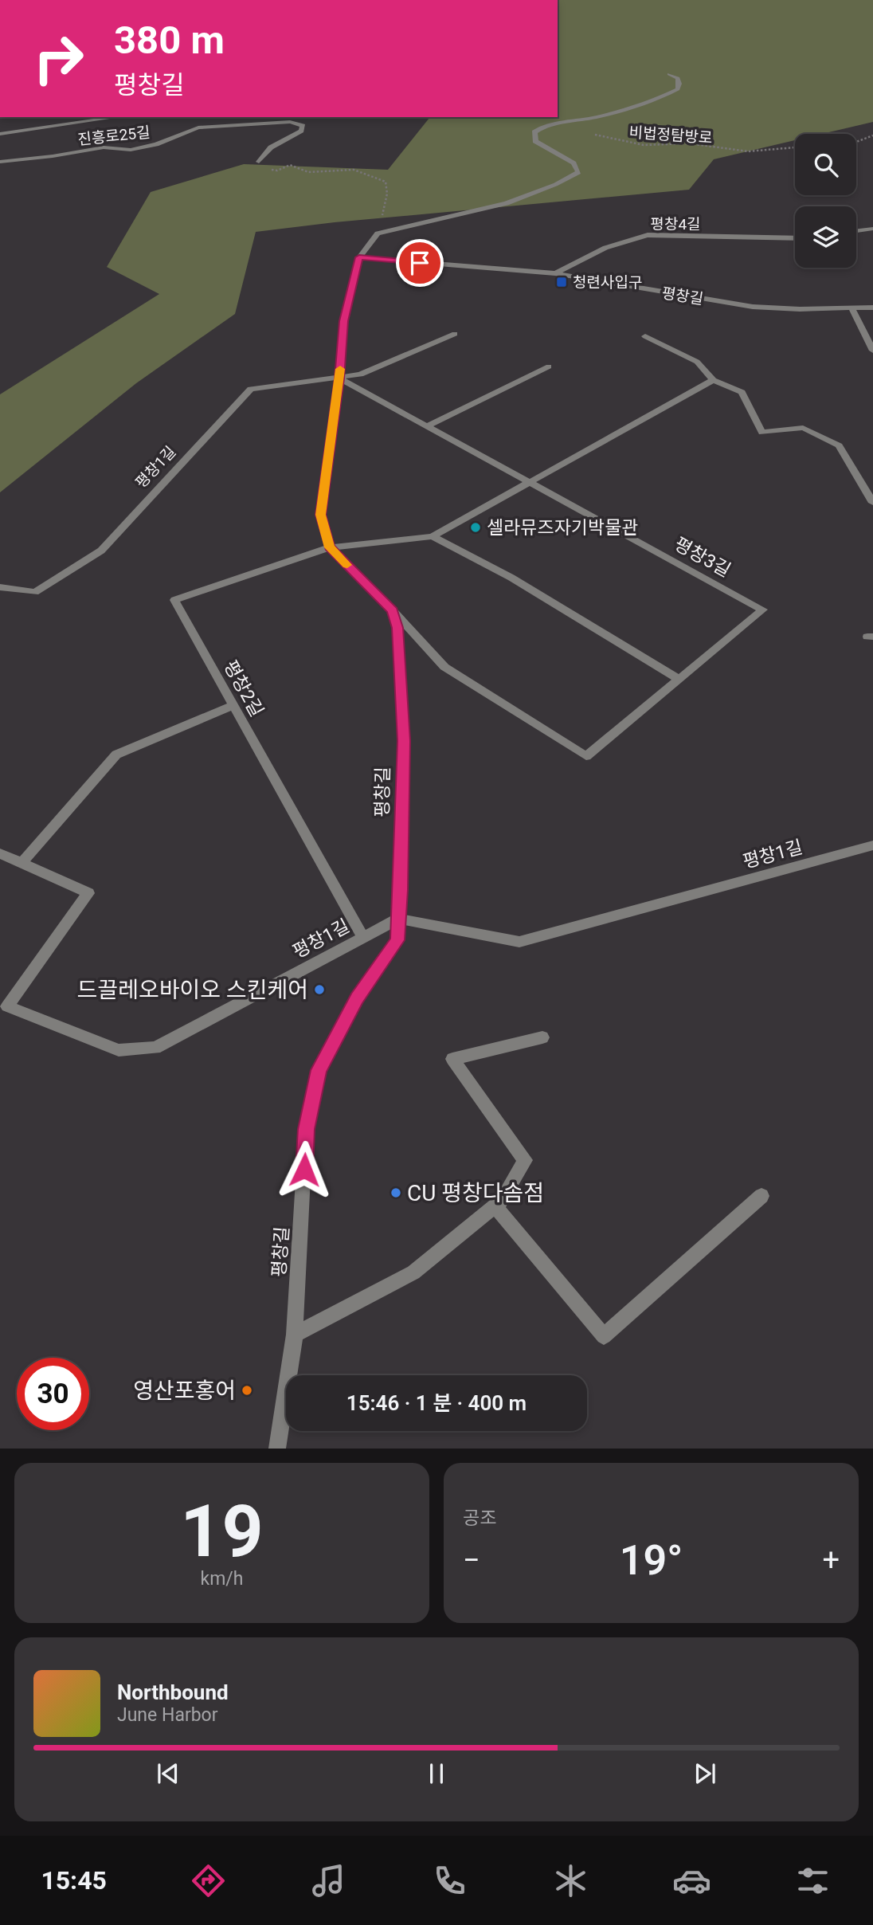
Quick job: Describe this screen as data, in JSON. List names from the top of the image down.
{
  "streets": {
    "street": [
      "진흥로25길",
      "평창4길",
      "평창길",
      "평창1길",
      "평창3길",
      "평창2길"
    ],
    "path": ["비법정탐방로"]
  },
  "crossings": [
    ["평창4길", "평창길"],
    ["평창길", "평창1길"],
    ["평창길", "평창3길"],
    ["평창1길", "평창3길"],
    ["평창1길", "평창2길"]
  ],
  "places": {
    "transit": ["청련사입구"],
    "other": [
      "셀라뮤즈자기박물관",
      "드끌레오바이오 스킨케어",
      "CU 평창다솜점",
      "영산포홍어"
    ]
  },
  "page": {
    "turn": ["380 m", "평창길"],
    "limit": "30",
    "trip": "15:46 · 1 분 · 400 m",
    "tile": [
      ["19", "km/h"],
      "공조"
    ],
    "heat": ["−", "19°", "+"],
    "song": ["Northbound", "June Harbor"],
    "tabs": "15:45"
  }
}
